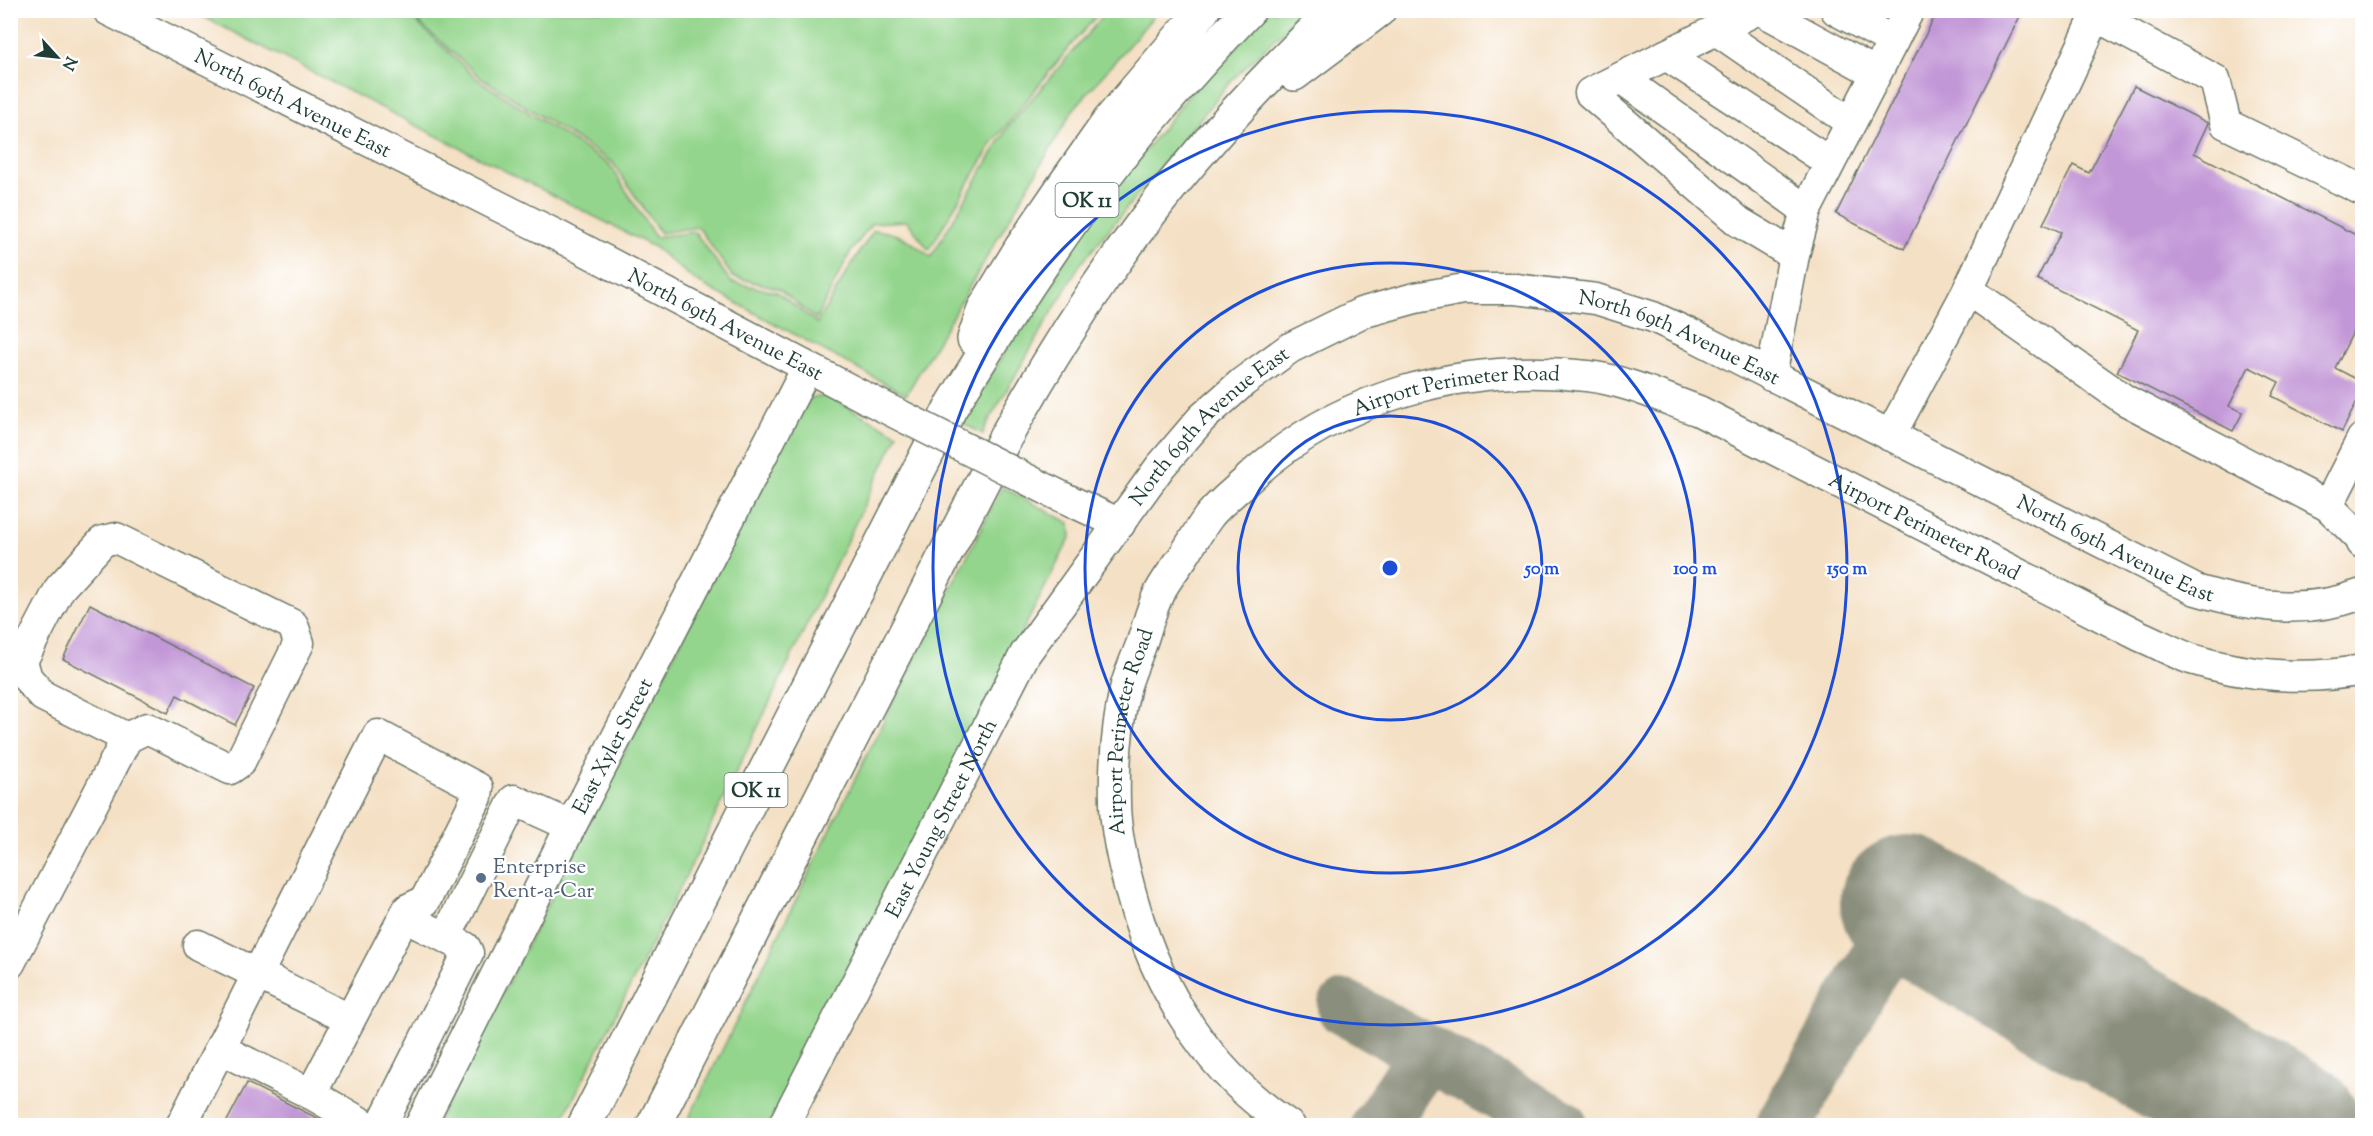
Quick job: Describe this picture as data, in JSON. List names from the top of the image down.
{
  "streets": {
    "highway": ["OK 11"],
    "street": [
      "North 69th Avenue East",
      "Airport Perimeter Road",
      "East Xyler Street",
      "East Young Street North"
    ]
  },
  "crossings": [
    ["North 69th Avenue East", "East Xyler Street"],
    ["North 69th Avenue East", "East Young Street North"]
  ],
  "places": ["Enterprise Rent-a-Car"],
  "north": "bottom right",
  "rings": ["50 m", "100 m", "150 m"]
}
